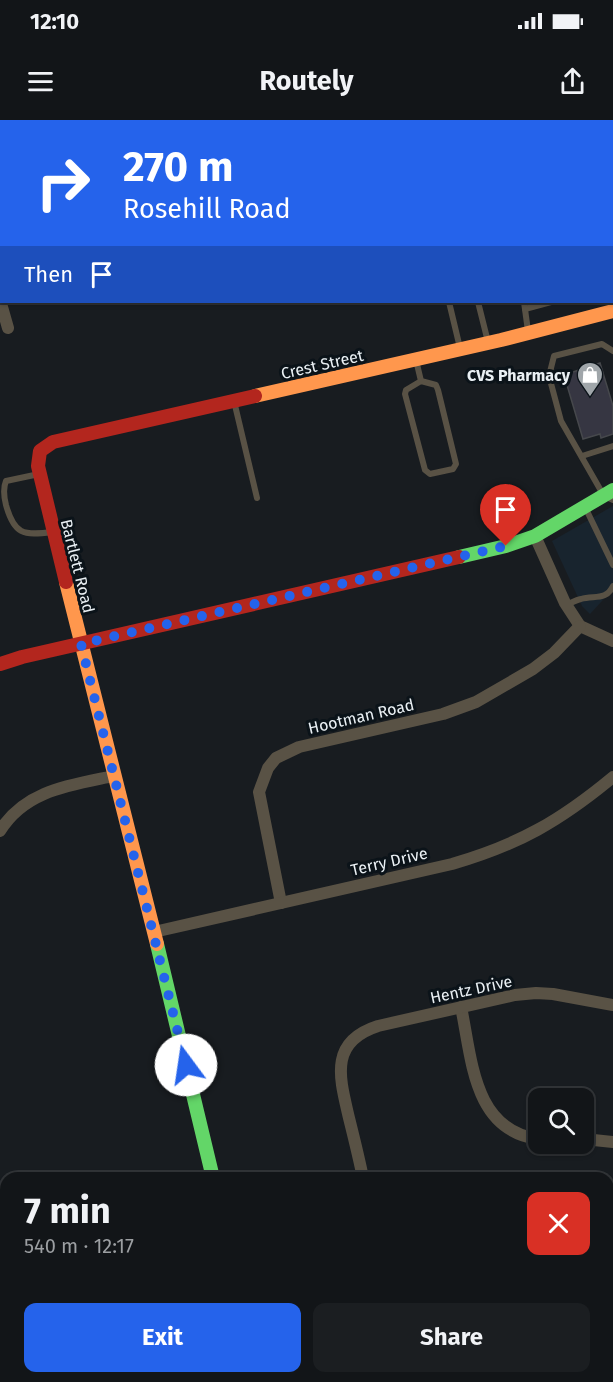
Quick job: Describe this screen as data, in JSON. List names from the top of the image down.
{
  "streets": {
    "street": [
      "Crest Street",
      "Bartlett Road",
      "Hootman Road",
      "Terry Drive",
      "Hentz Drive"
    ]
  },
  "crossings": [
    ["Crest Street", "Bartlett Road"],
    ["Bartlett Road", "Terry Drive"],
    ["Hootman Road", "Terry Drive"]
  ],
  "places": {
    "shop": ["CVS Pharmacy"]
  },
  "page": {
    "status": "12:10",
    "header": "Routely",
    "turn": ["270 m", "Rosehill Road"],
    "then": "Then",
    "heading": ["7 min", "540 m · 12:17"],
    "buttons": ["Exit", "Share"]
  }
}
